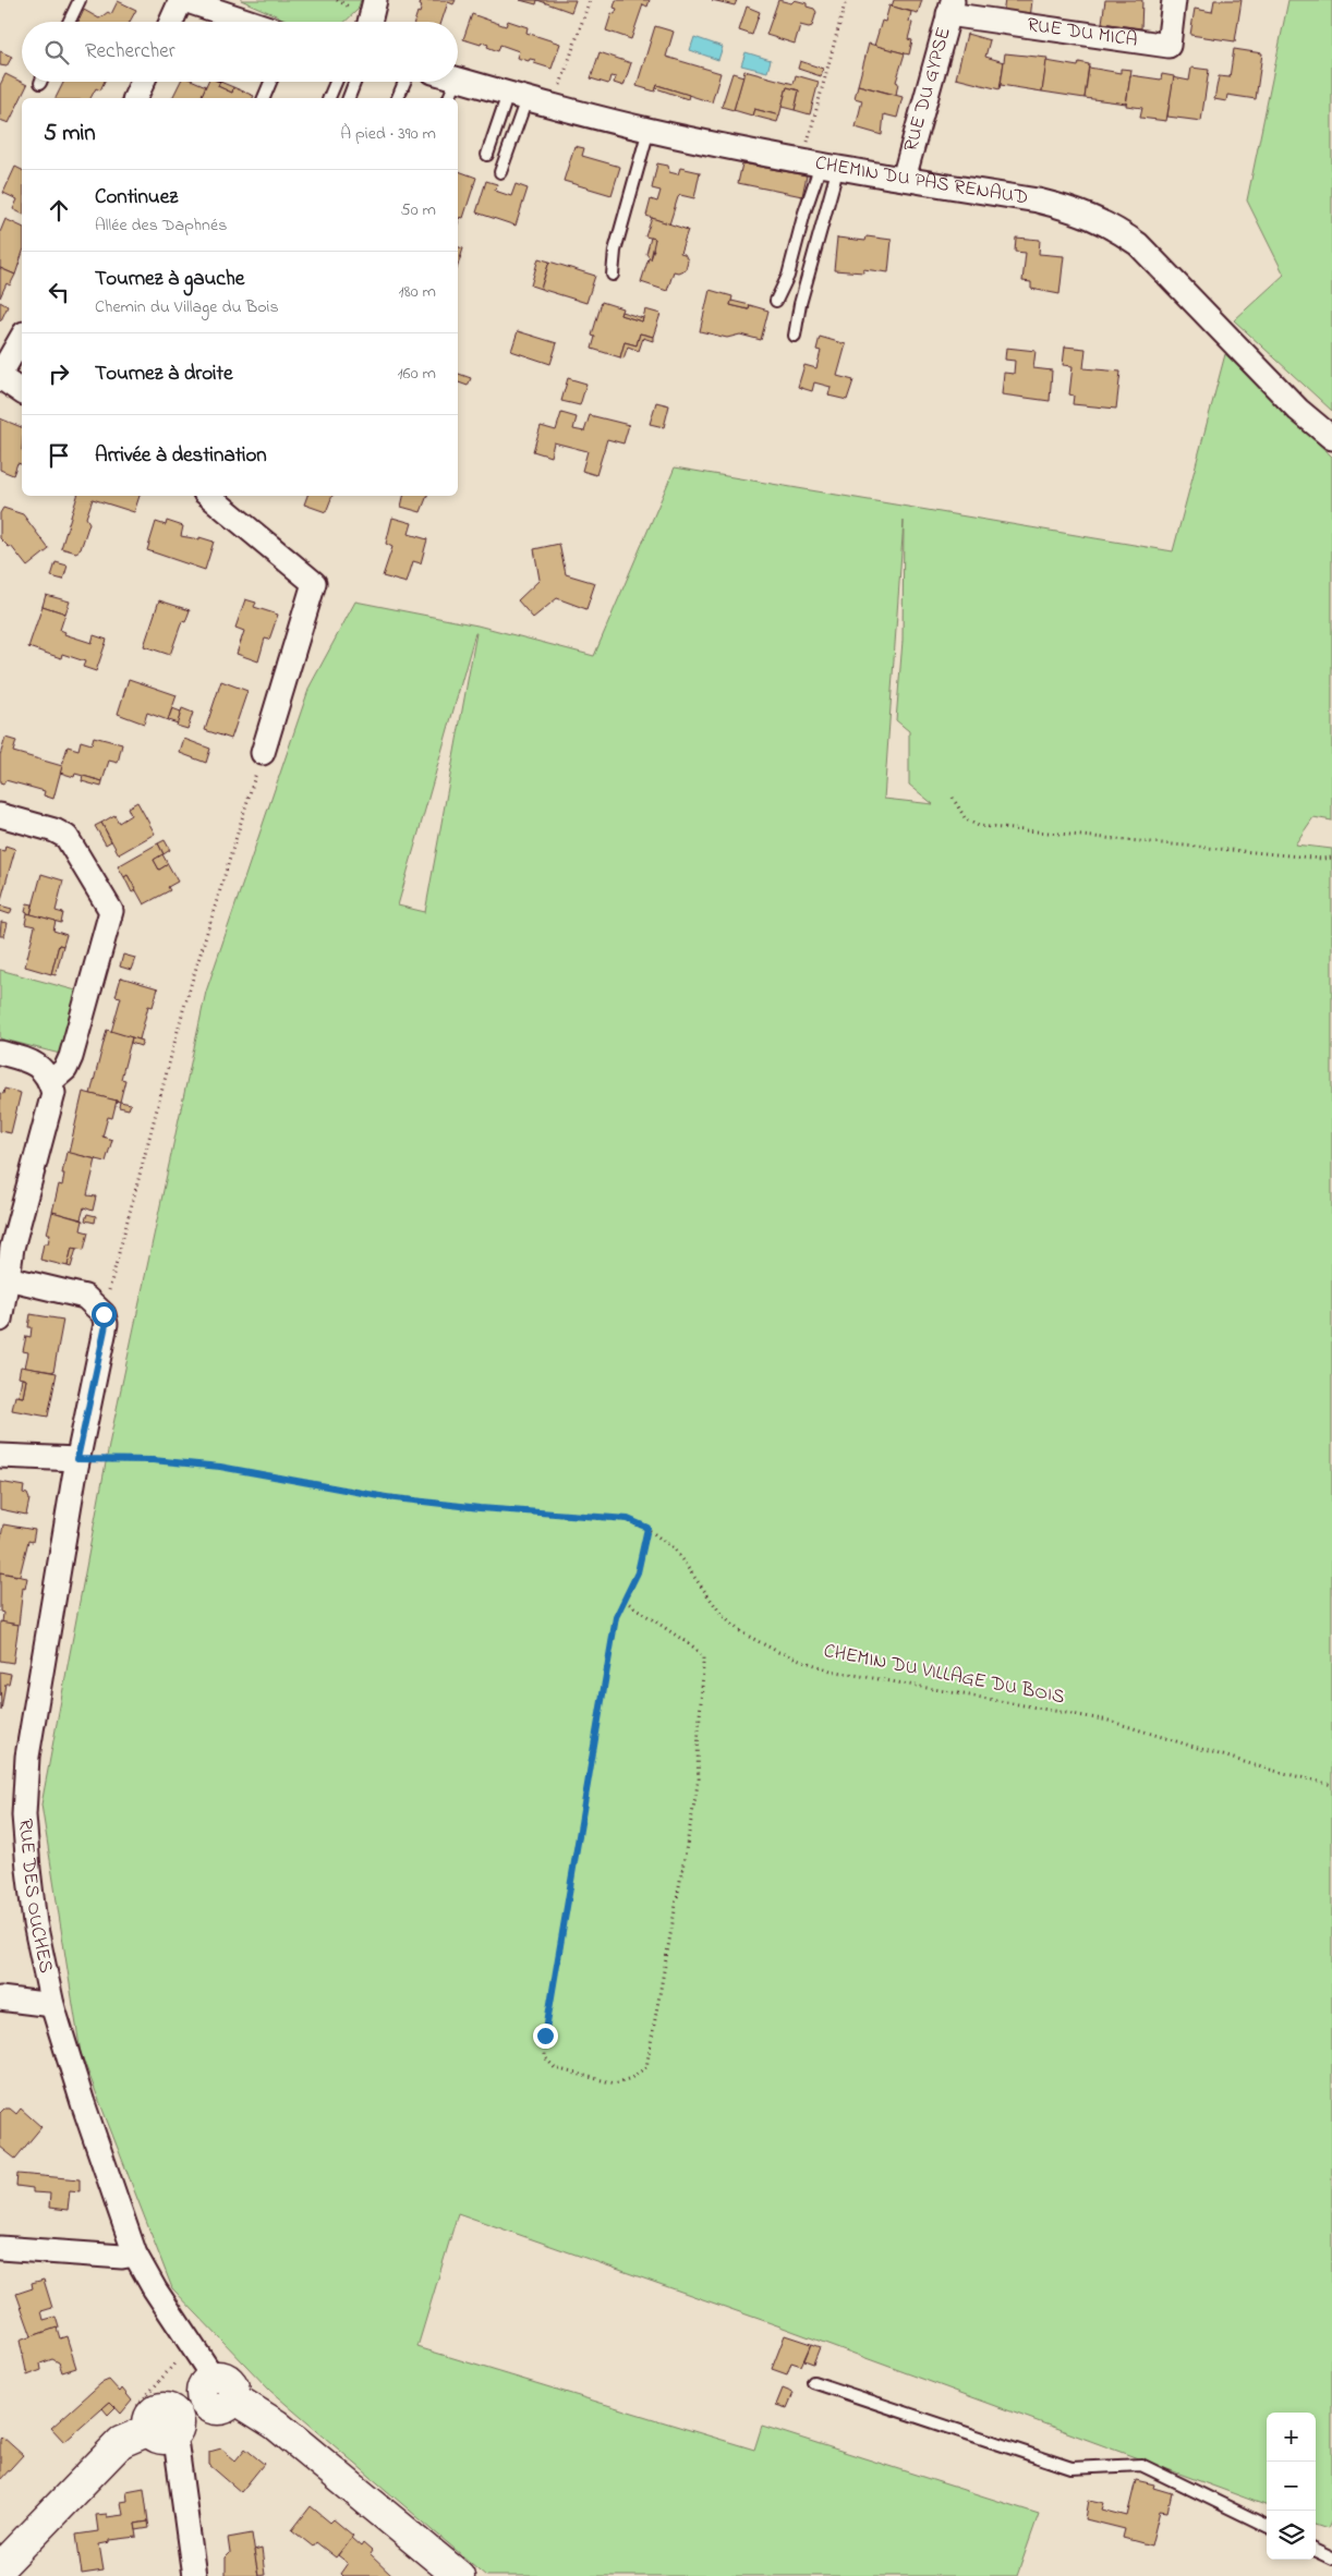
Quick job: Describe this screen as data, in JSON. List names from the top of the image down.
{
  "streets": {
    "street": [
      "RUE DU MICA",
      "RUE DU GYPSE",
      "CHEMIN DU PAS RENAUD",
      "RUE DES OUCHES"
    ],
    "path": ["CHEMIN DU VILLAGE DU BOIS"]
  },
  "crossings": [
    ["RUE DU MICA", "RUE DU GYPSE"],
    ["RUE DU GYPSE", "CHEMIN DU PAS RENAUD"],
    ["CHEMIN DU VILLAGE DU BOIS", "RUE DES OUCHES"]
  ],
  "page": {
    "search": "Rechercher",
    "heading": ["5 min", "À pied · 390 m"],
    "list": [
      ["Continuez", "Allée des Daphnés", "50 m"],
      ["Tournez à gauche", "Chemin du Village du Bois", "180 m"],
      ["Tournez à droite", "160 m"],
      "Arrivée à destination"
    ],
    "map_buttons": ["+", "−"]
  }
}
